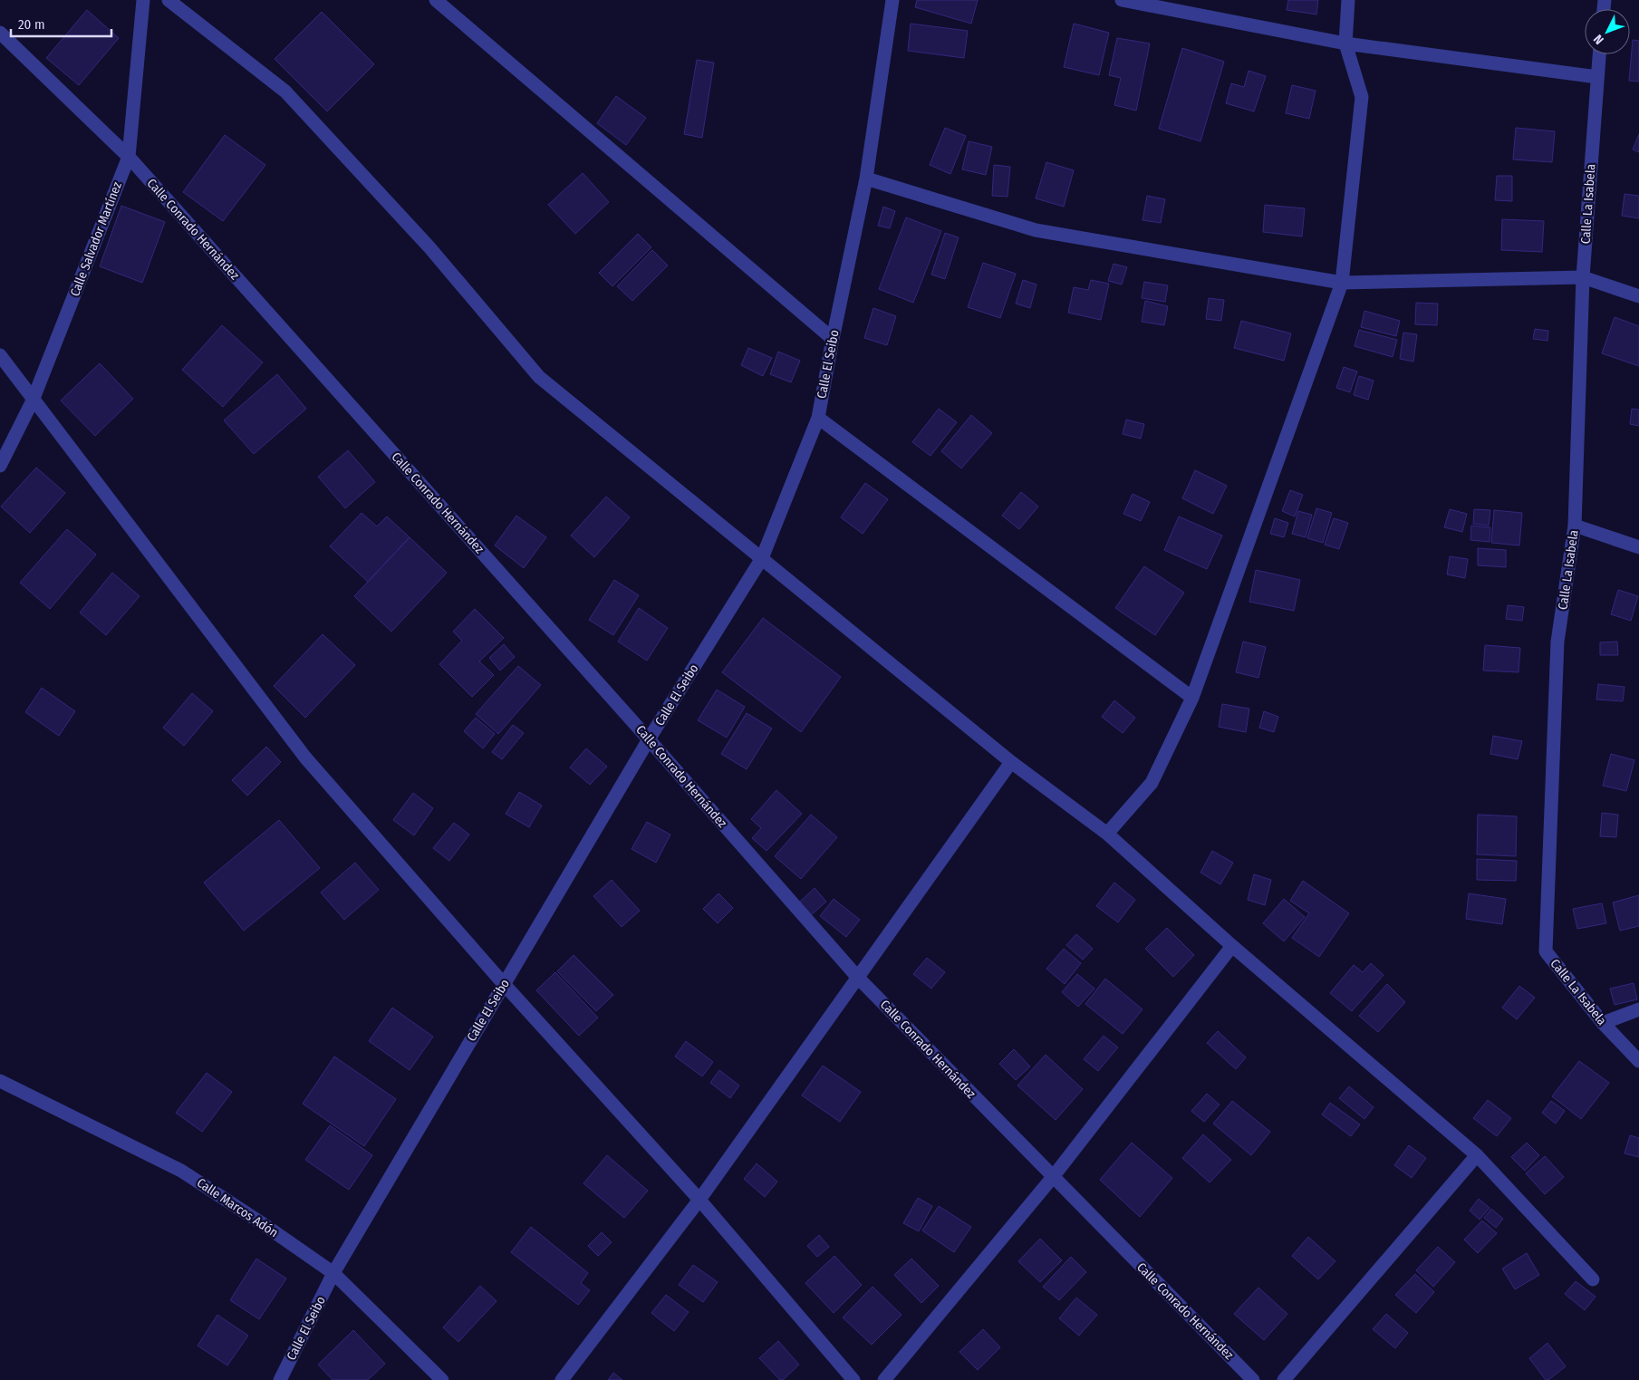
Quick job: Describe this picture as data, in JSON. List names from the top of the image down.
{
  "streets": {
    "street": [
      "Calle La Isabela",
      "Calle Conrado Hernández",
      "Calle Salvador Martínez",
      "Calle El Seibo",
      "Calle Marcos Adón"
    ]
  },
  "crossings": [
    ["Calle Conrado Hernández", "Calle Salvador Martínez"],
    ["Calle Conrado Hernández", "Calle El Seibo"],
    ["Calle El Seibo", "Calle Marcos Adón"]
  ],
  "scale_bar": "20 m",
  "north": "bottom left"
}
